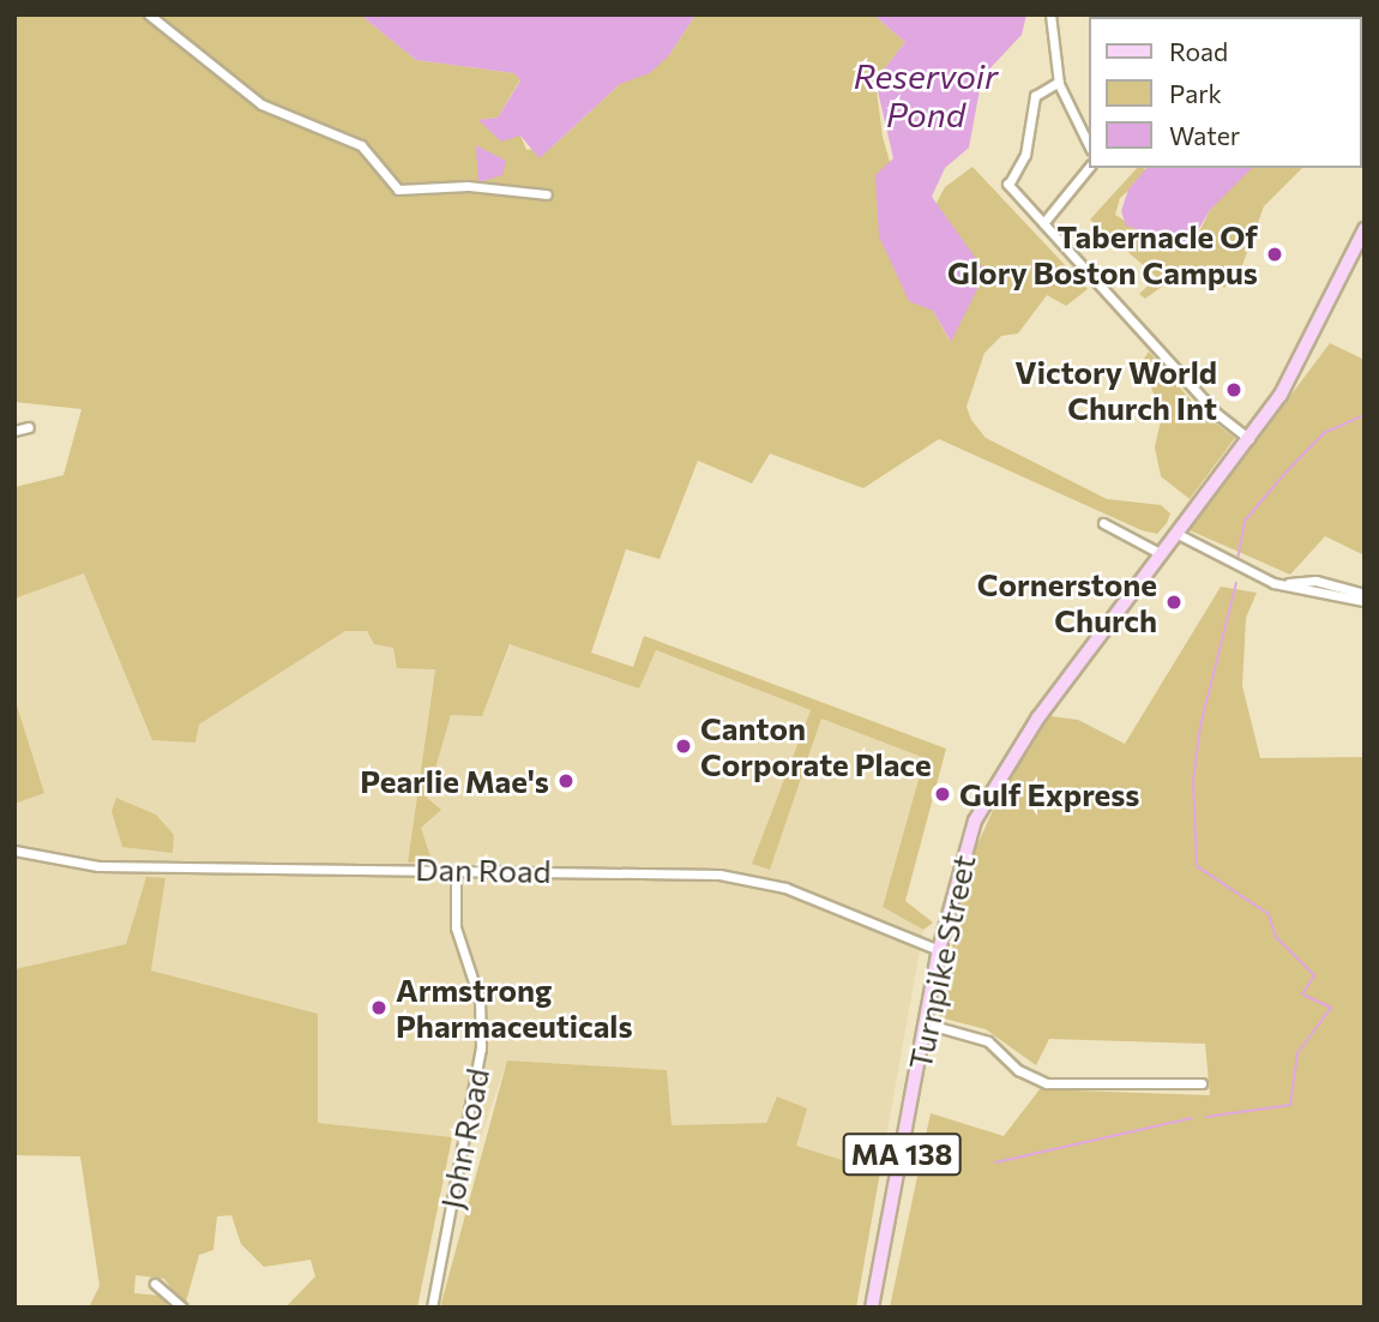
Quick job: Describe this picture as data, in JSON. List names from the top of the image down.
{
  "streets": {
    "main road": ["Turnpike Street", "MA 138"],
    "street": ["Dan Road", "John Road"]
  },
  "crossings": [
    ["Dan Road", "Turnpike Street"],
    ["Dan Road", "John Road"]
  ],
  "water": ["Reservoir Pond"],
  "places": [
    "Tabernacle Of Glory Boston Campus",
    "Victory World Church Int",
    "Cornerstone Church",
    "Canton Corporate Place",
    "Pearlie Mae's",
    "Gulf Express",
    "Armstrong Pharmaceuticals"
  ],
  "legend": ["Road", "Park", "Water"]
}
